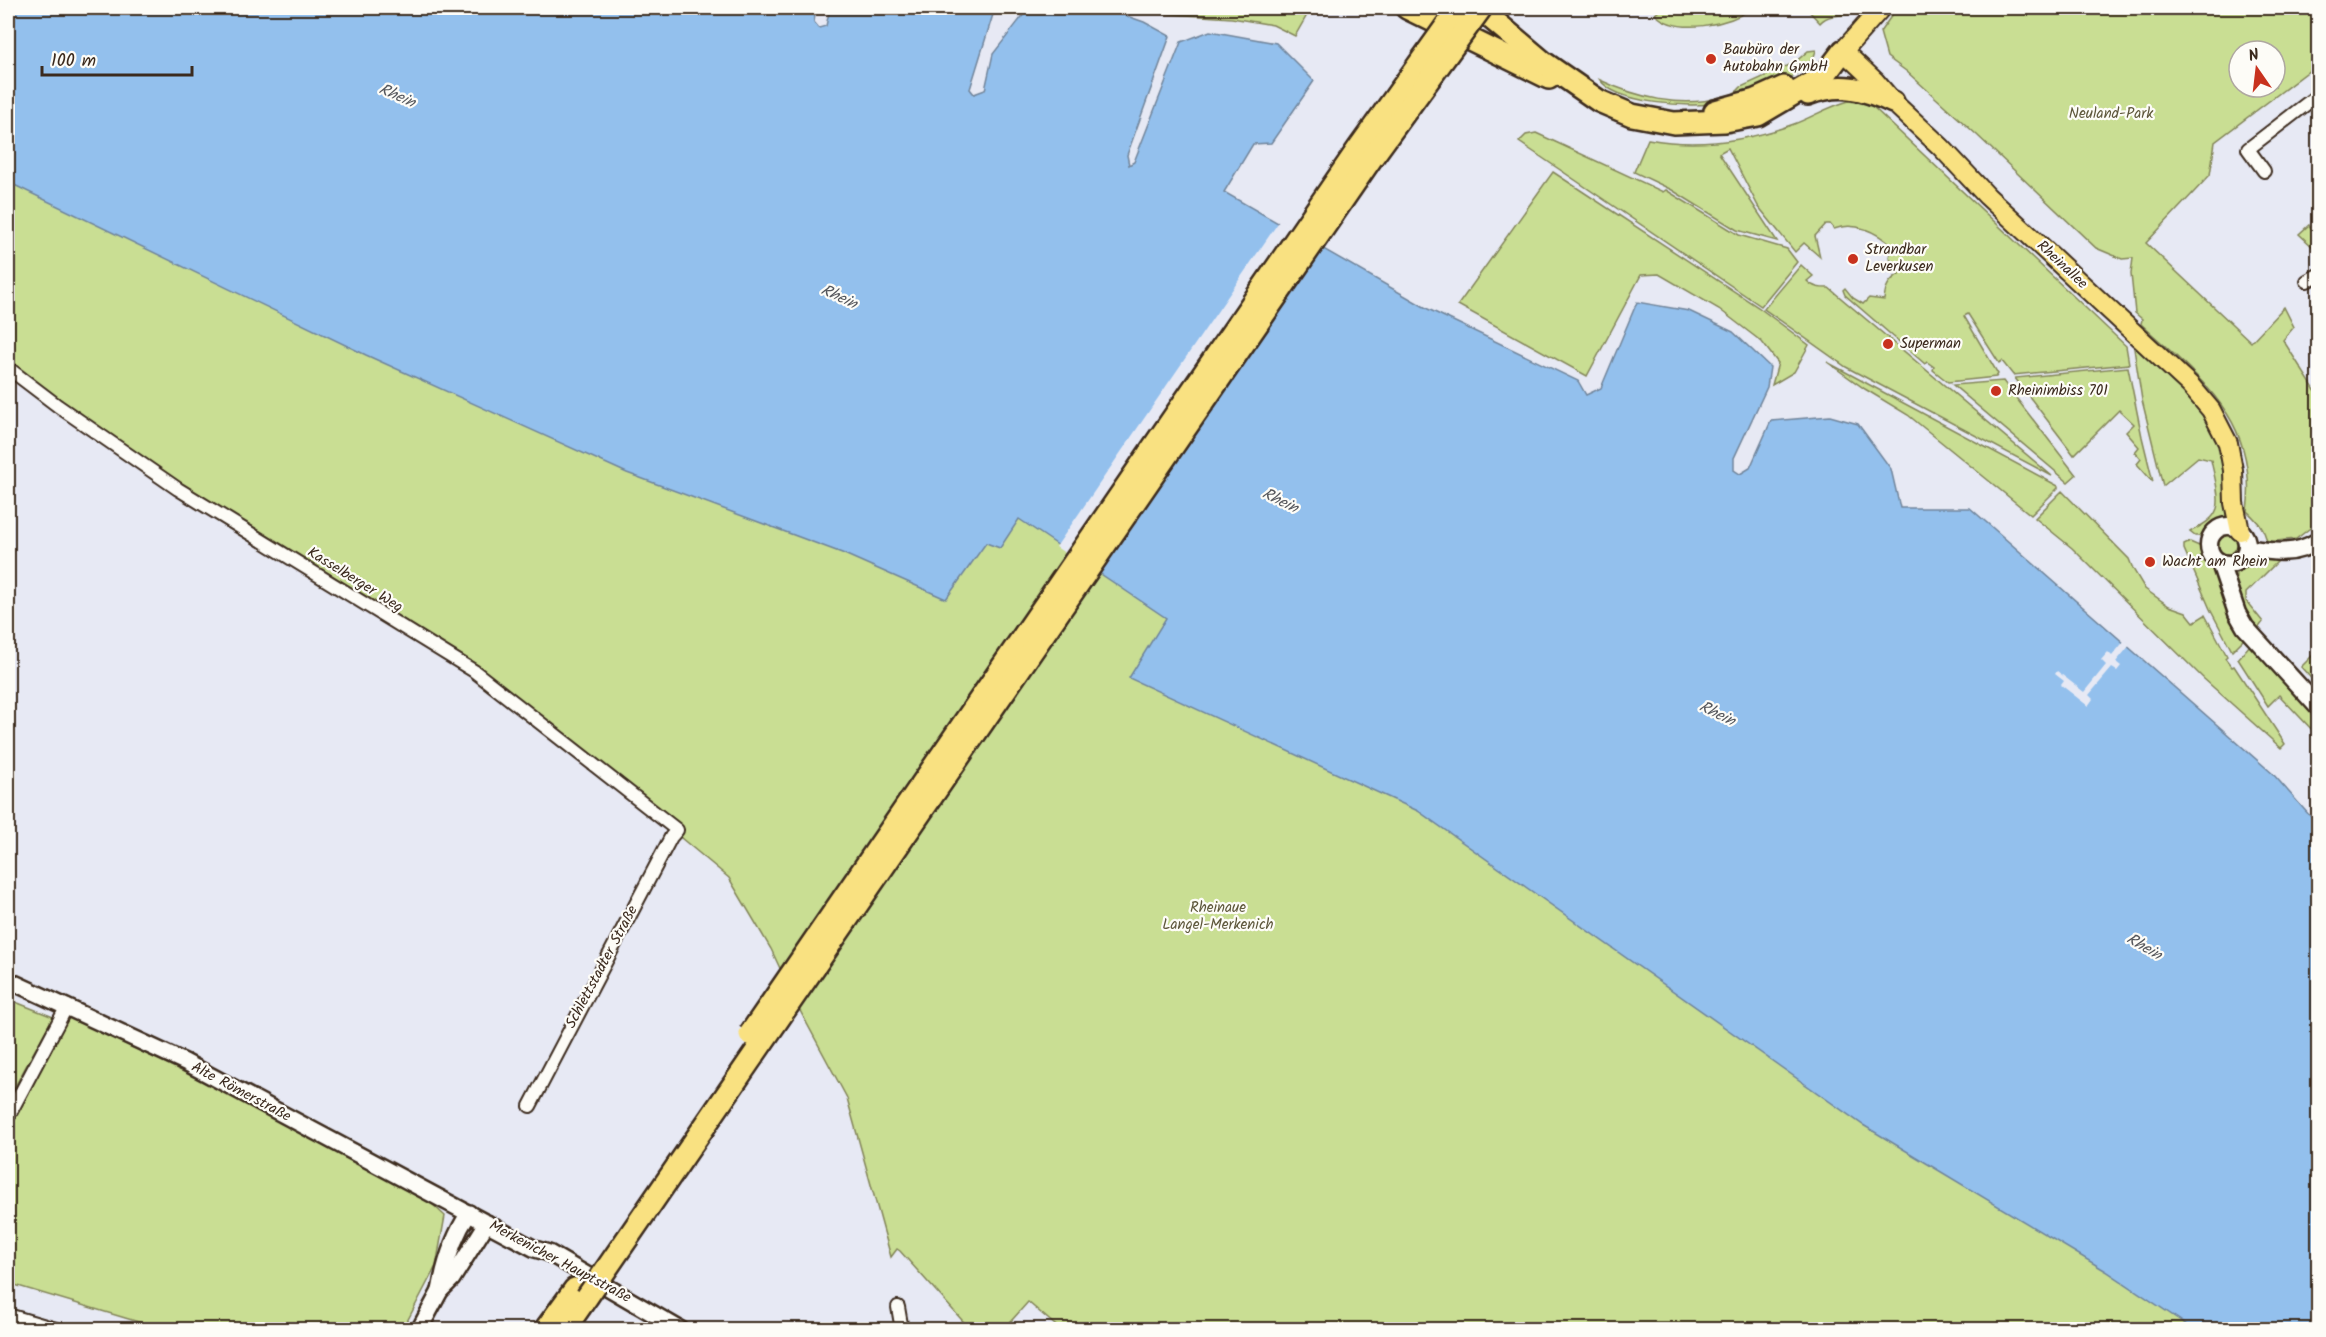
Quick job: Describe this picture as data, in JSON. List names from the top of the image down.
{
  "streets": {
    "main road": ["Rheinallee"],
    "street": [
      "Kasselberger Weg",
      "Schlettstadter Straße",
      "Alte Römerstraße",
      "Merkenicher Hauptstraße"
    ]
  },
  "crossings": [
    ["Kasselberger Weg", "Schlettstadter Straße"],
    ["Alte Römerstraße", "Merkenicher Hauptstraße"]
  ],
  "water": ["Rhein"],
  "parks": ["Neuland-Park", "Rheinaue Langel-Merkenich"],
  "places": [
    "Baubüro der Autobahn GmbH",
    "Strandbar Leverkusen",
    "Superman",
    "Rheinimbiss 701",
    "Wacht am Rhein"
  ],
  "scale_bar": "100 m",
  "north": "top"
}
